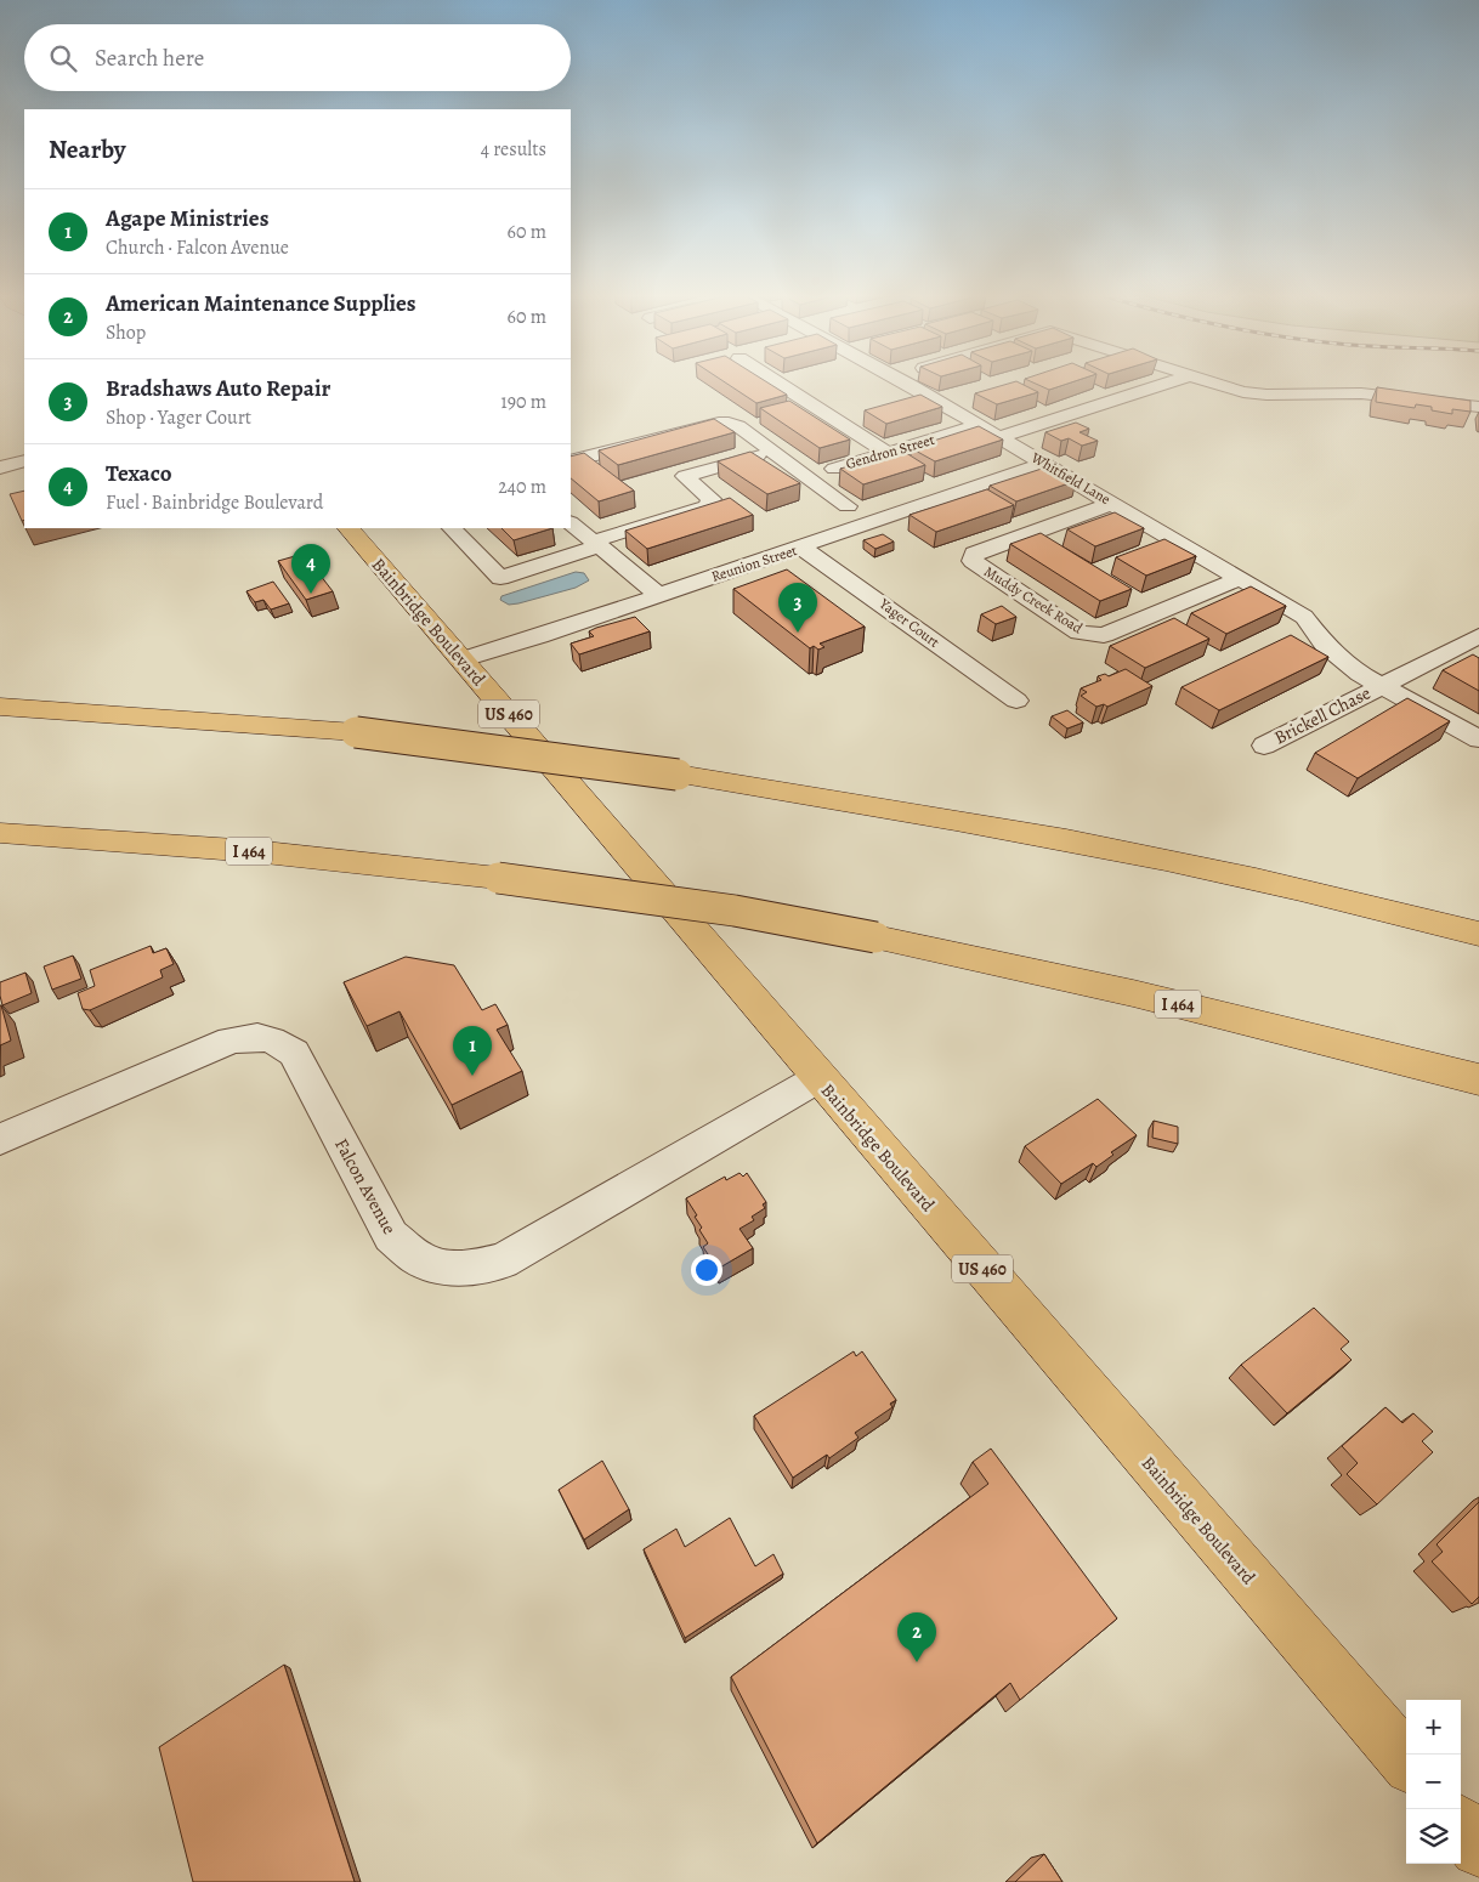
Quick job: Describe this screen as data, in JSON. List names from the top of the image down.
{
  "streets": {
    "main road": ["Bainbridge Boulevard", "US 460", "I 464"],
    "street": [
      "Gendron Street",
      "Whitfield Lane",
      "Reunion Street",
      "Muddy Creek Road",
      "Yager Court",
      "Brickell Chase",
      "Falcon Avenue"
    ]
  },
  "crossings": [
    ["Gendron Street", "Whitfield Lane"],
    ["Whitfield Lane", "Reunion Street"],
    ["Whitfield Lane", "Muddy Creek Road"],
    ["Whitfield Lane", "Brickell Chase"],
    ["Reunion Street", "Bainbridge Boulevard"],
    ["Reunion Street", "Yager Court"],
    ["Bainbridge Boulevard", "Falcon Avenue"]
  ],
  "page": {
    "search": "Search here",
    "heading": ["Nearby", "4 results"],
    "list": [
      {
        "mark": "1",
        "name": "Agape Ministries",
        "note": "Church · Falcon Avenue",
        "value": "60 m"
      },
      {
        "mark": "2",
        "name": "American Maintenance Supplies",
        "note": "Shop",
        "value": "60 m"
      },
      {
        "mark": "3",
        "name": "Bradshaws Auto Repair",
        "note": "Shop · Yager Court",
        "value": "190 m"
      },
      {
        "mark": "4",
        "name": "Texaco",
        "note": "Fuel · Bainbridge Boulevard",
        "value": "240 m"
      }
    ],
    "pins": [
      "4",
      "3",
      "1",
      "2"
    ],
    "map_buttons": ["+", "−"]
  }
}
